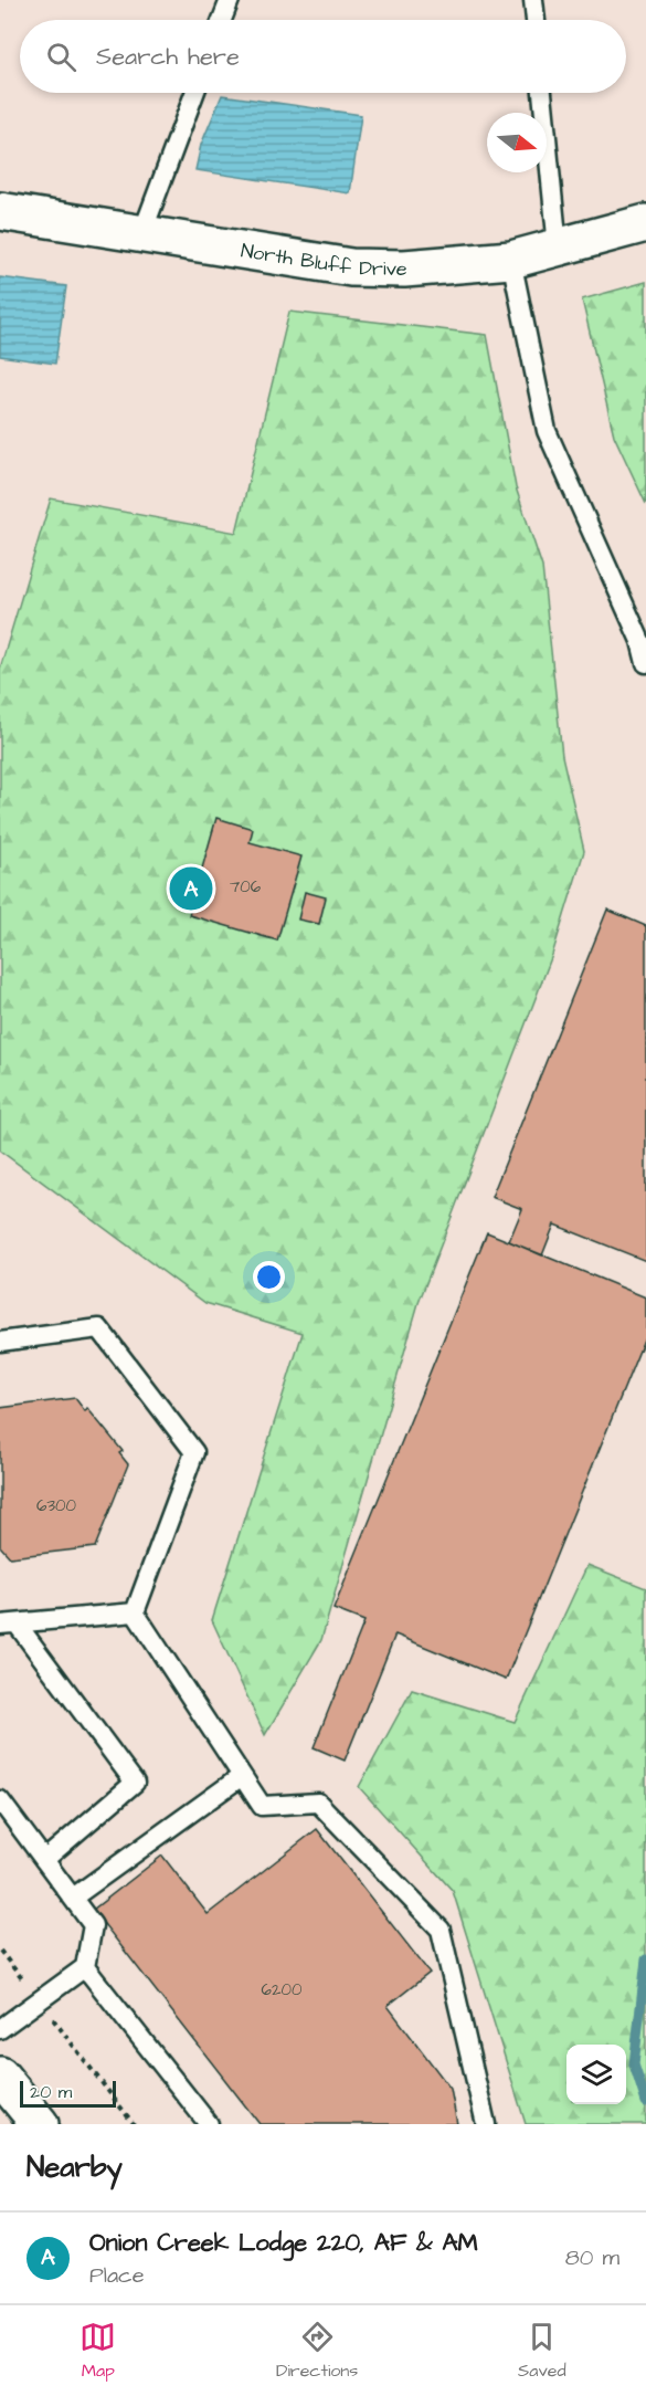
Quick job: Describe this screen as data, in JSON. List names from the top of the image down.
{
  "streets": {
    "street": ["North Bluff Drive"]
  },
  "house_numbers": ["706", "6300", "6200"],
  "scale_bar": "20 m",
  "north": "right",
  "page": {
    "search": "Search here",
    "pins": "A",
    "scale": "20 m",
    "heading": "Nearby",
    "list": [
      {
        "mark": "A",
        "name": "Onion Creek Lodge 220, AF & AM",
        "note": "Place",
        "value": "80 m"
      }
    ],
    "nav": ["Map", "Directions", "Saved"]
  }
}
